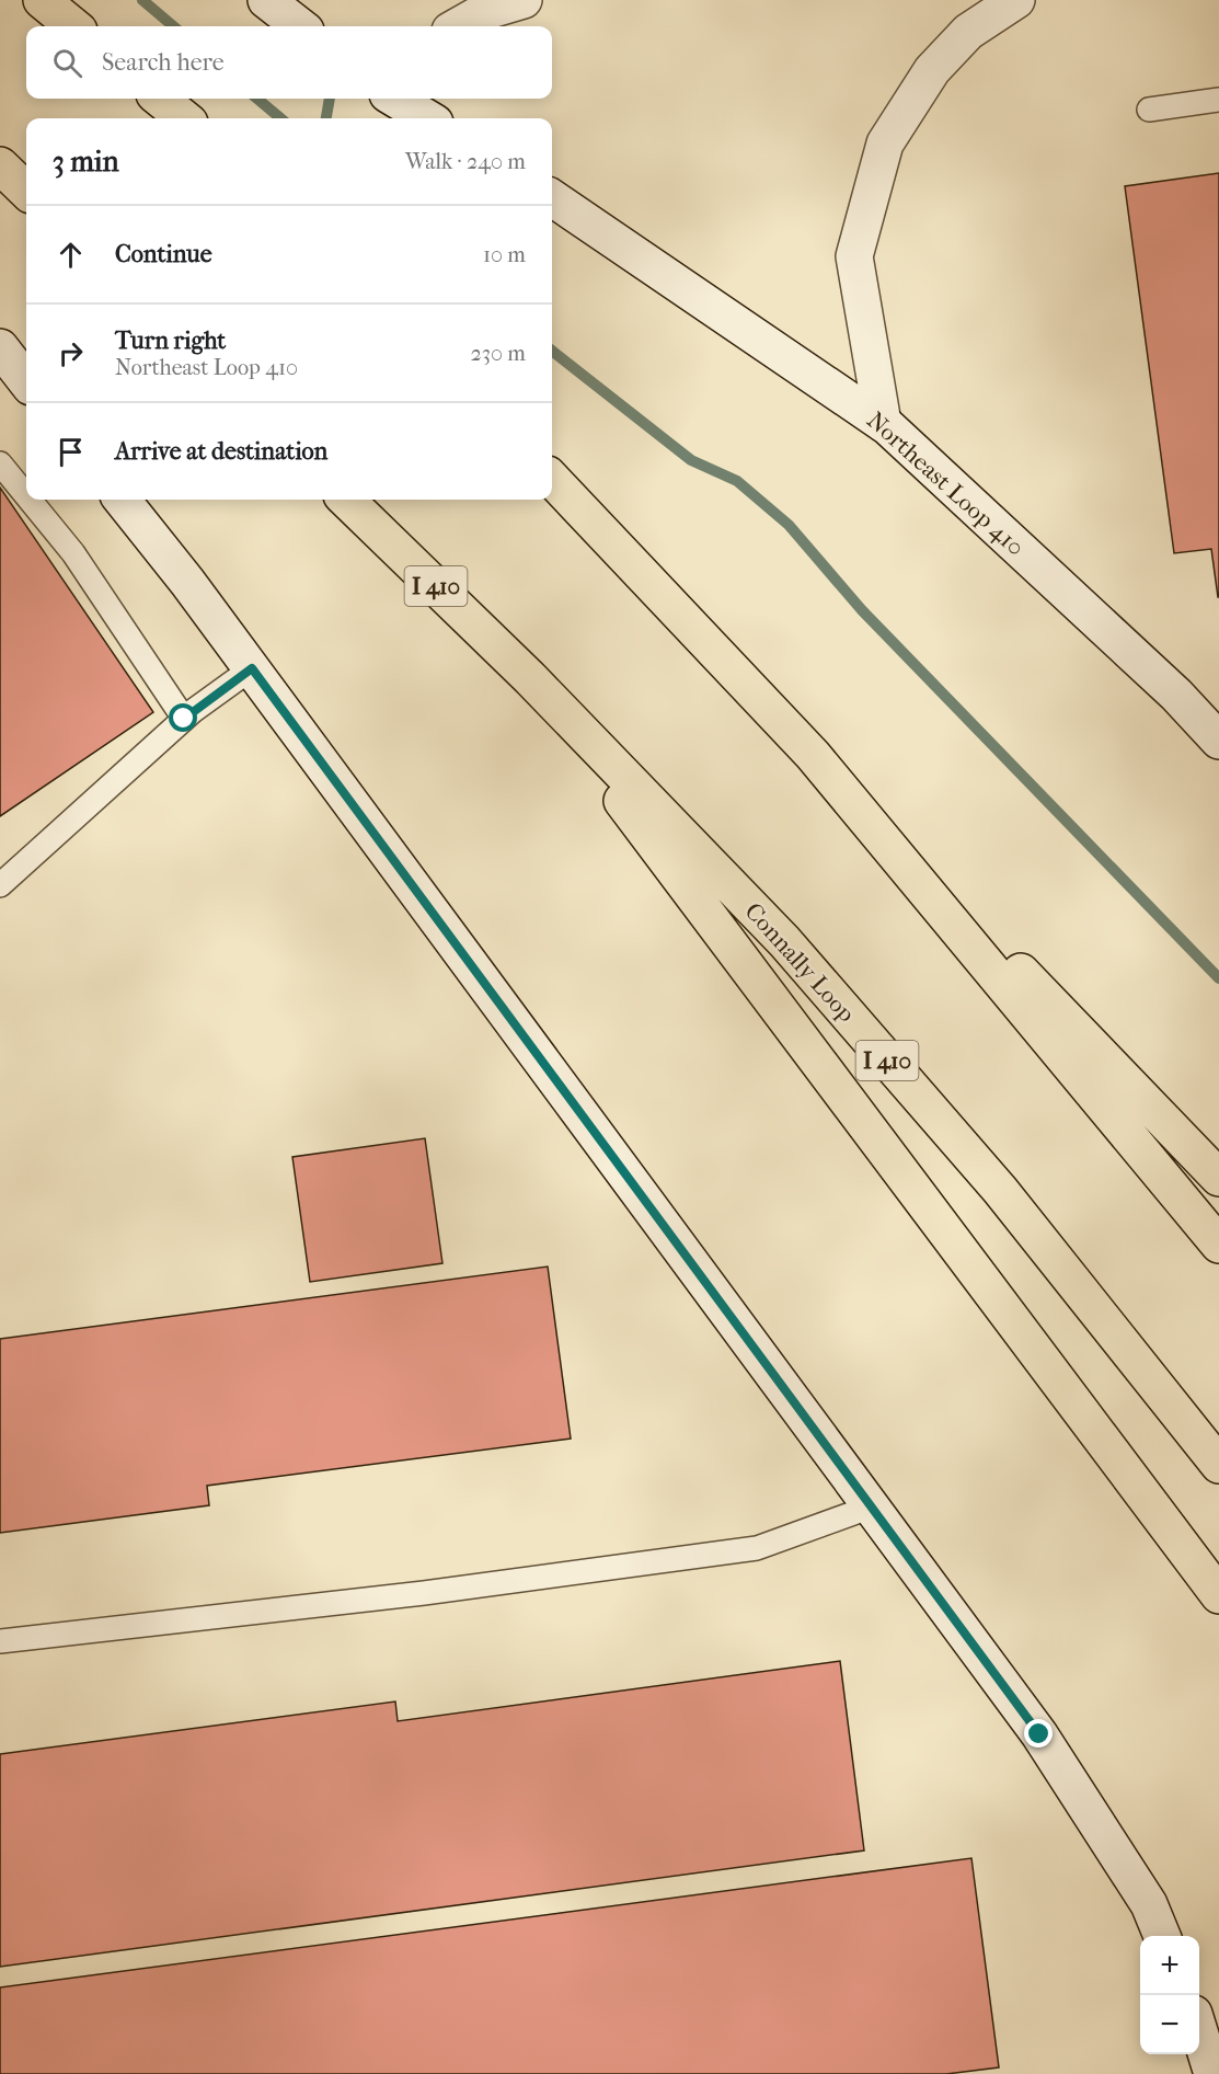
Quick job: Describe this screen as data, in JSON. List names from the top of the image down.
{
  "streets": {
    "highway": ["I 410", "Connally Loop"],
    "main road": ["Northeast Loop 410"]
  },
  "page": {
    "search": "Search here",
    "heading": ["3 min", "Walk · 240 m"],
    "list": [
      ["Continue", "10 m"],
      ["Turn right", "Northeast Loop 410", "230 m"],
      "Arrive at destination"
    ],
    "map_buttons": ["+", "−"]
  }
}
